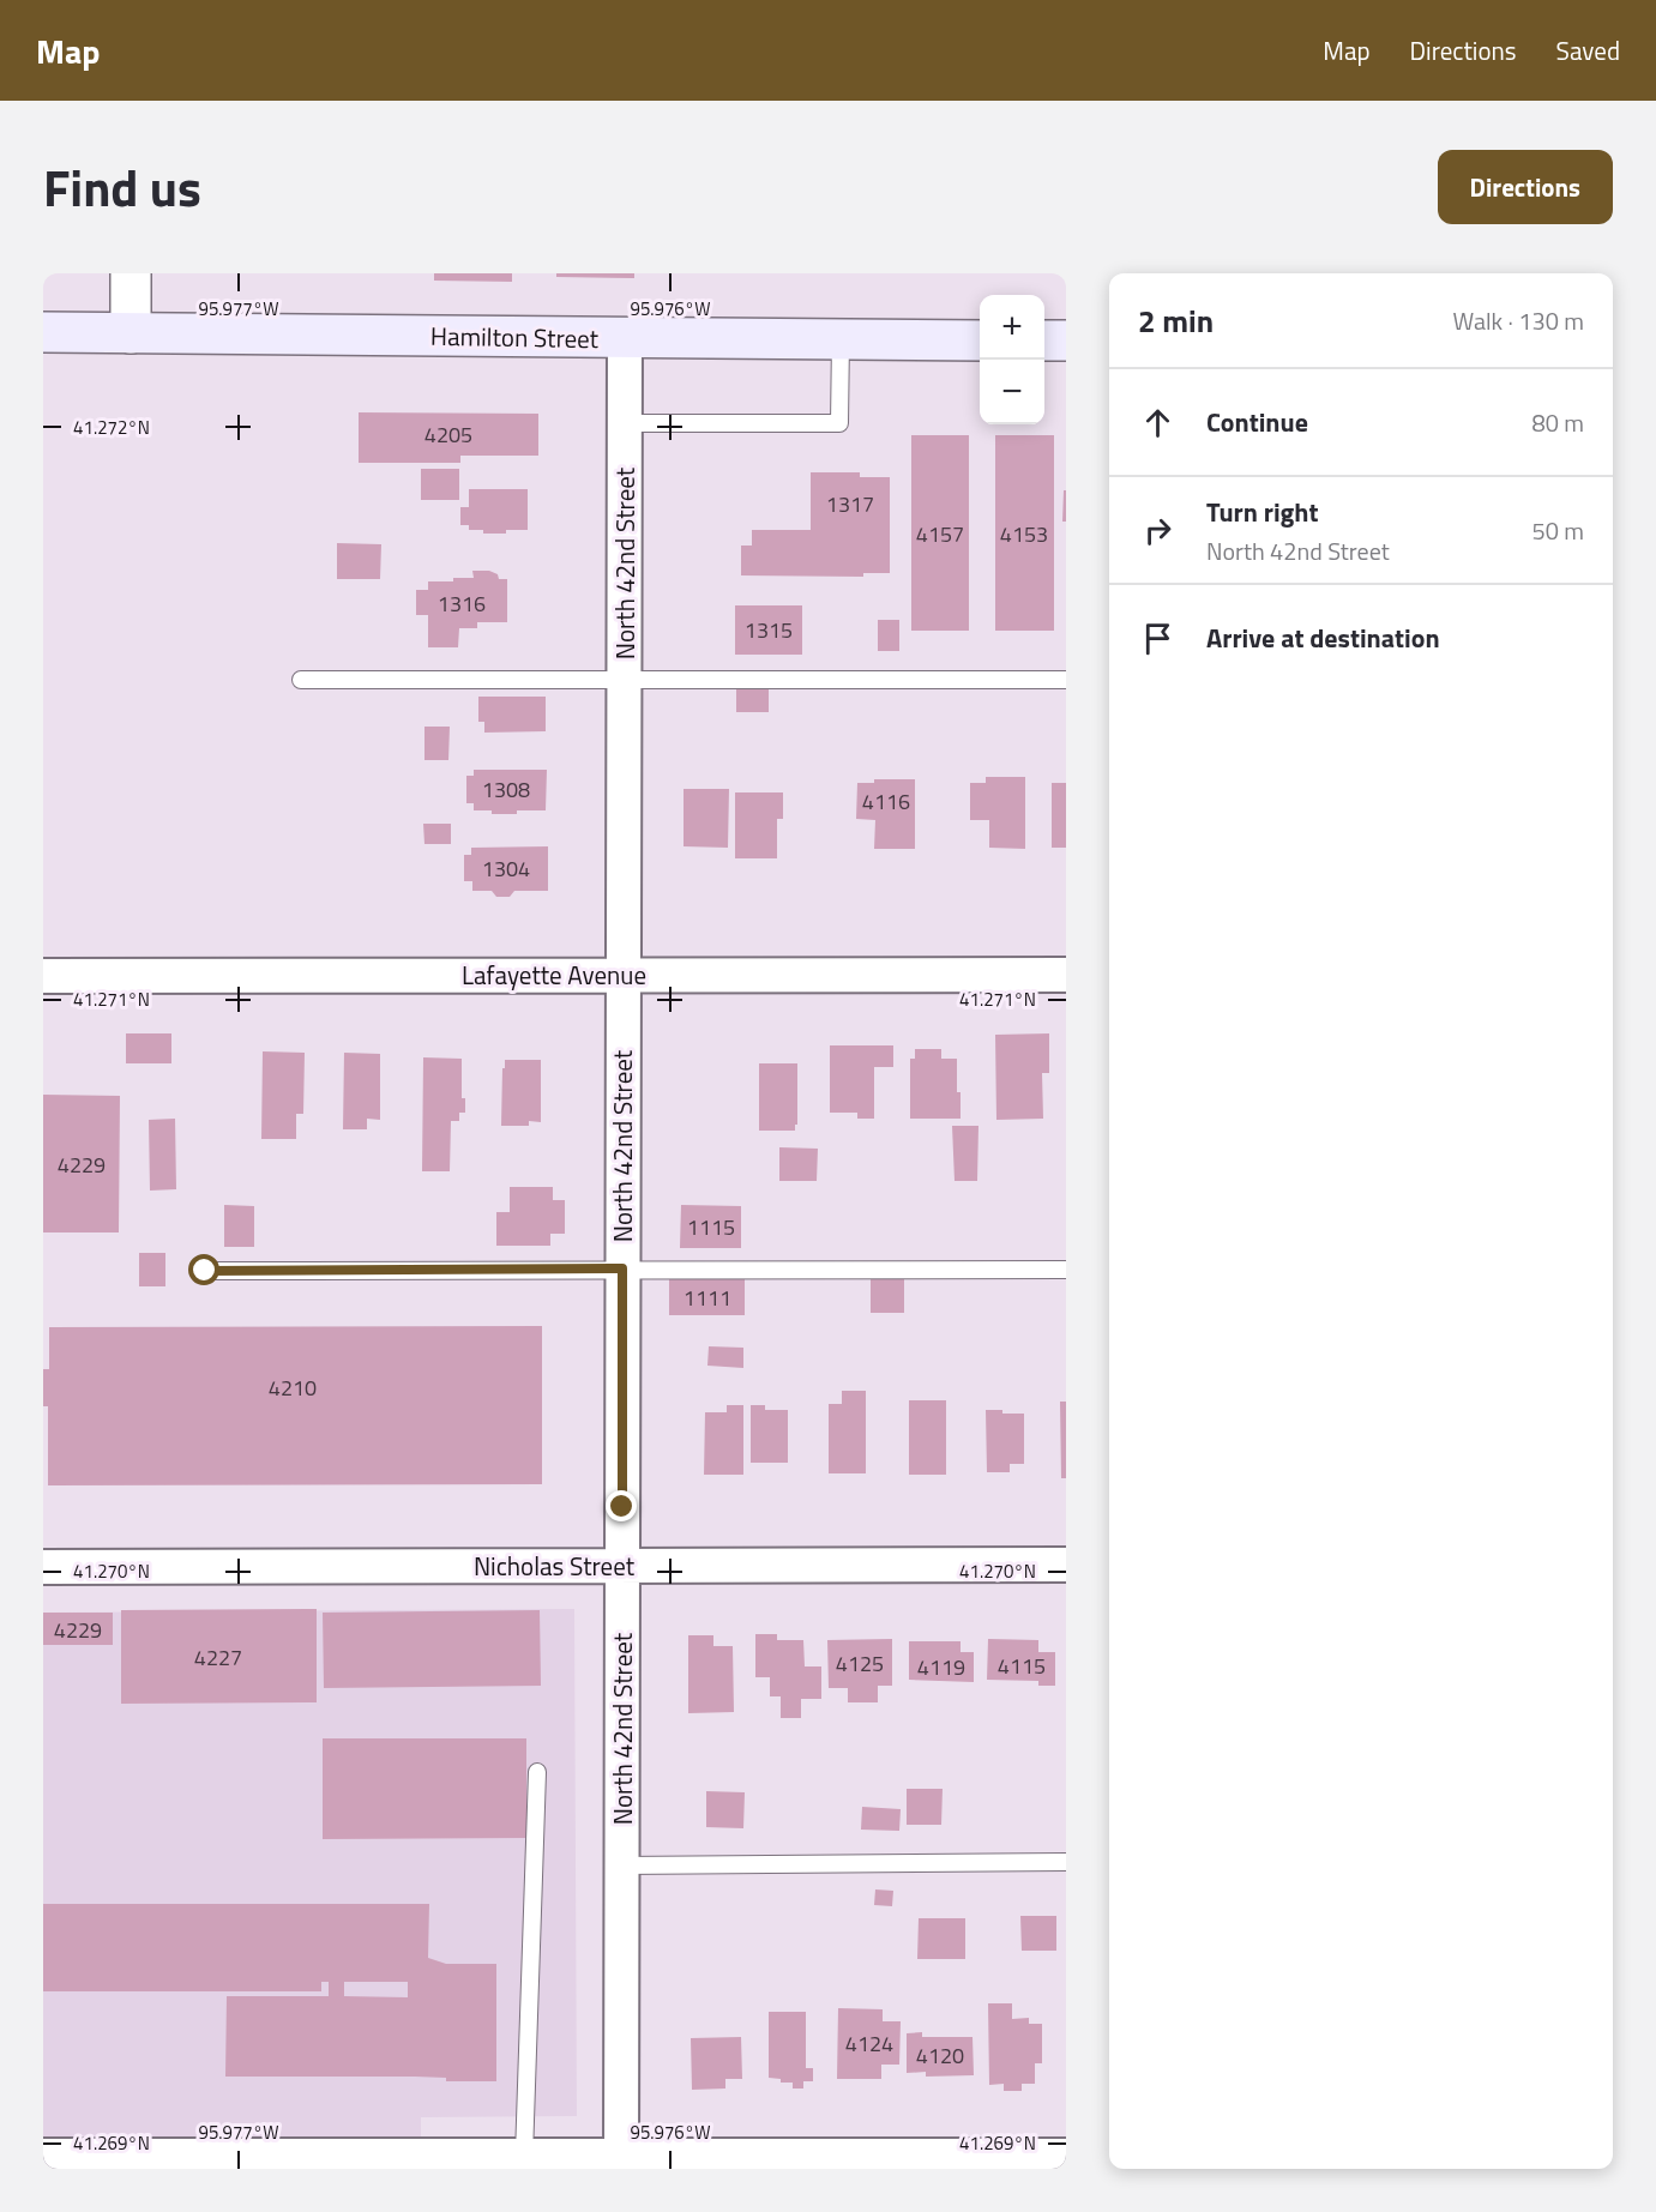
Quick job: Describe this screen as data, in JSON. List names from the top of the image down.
{
  "streets": {
    "main road": ["Hamilton Street"],
    "street": ["North 42nd Street", "Lafayette Avenue", "Nicholas Street"]
  },
  "crossings": [
    ["Hamilton Street", "North 42nd Street"],
    ["North 42nd Street", "Lafayette Avenue"],
    ["North 42nd Street", "Nicholas Street"]
  ],
  "house_numbers": [
    "4205",
    "1317",
    "4157",
    "4153",
    "1316",
    "1315",
    "1308",
    "4116",
    "1304",
    "4229",
    "1115",
    "1111",
    "4210",
    "4229",
    "4227",
    "4125",
    "4115",
    "4119",
    "4124",
    "4120"
  ],
  "page": {
    "header": "Map",
    "nav": ["Map", "Directions", "Saved"],
    "title": "Find us",
    "buttons": "Directions",
    "heading": ["2 min", "Walk · 130 m"],
    "map_buttons": ["+", "−"],
    "list": [
      ["Continue", "80 m"],
      ["Turn right", "North 42nd Street", "50 m"],
      "Arrive at destination"
    ]
  },
  "coordinates": [
    "95.977°W",
    "95.976°W",
    "41.272°N",
    "41.271°N",
    "41.270°N",
    "41.269°N"
  ]
}
